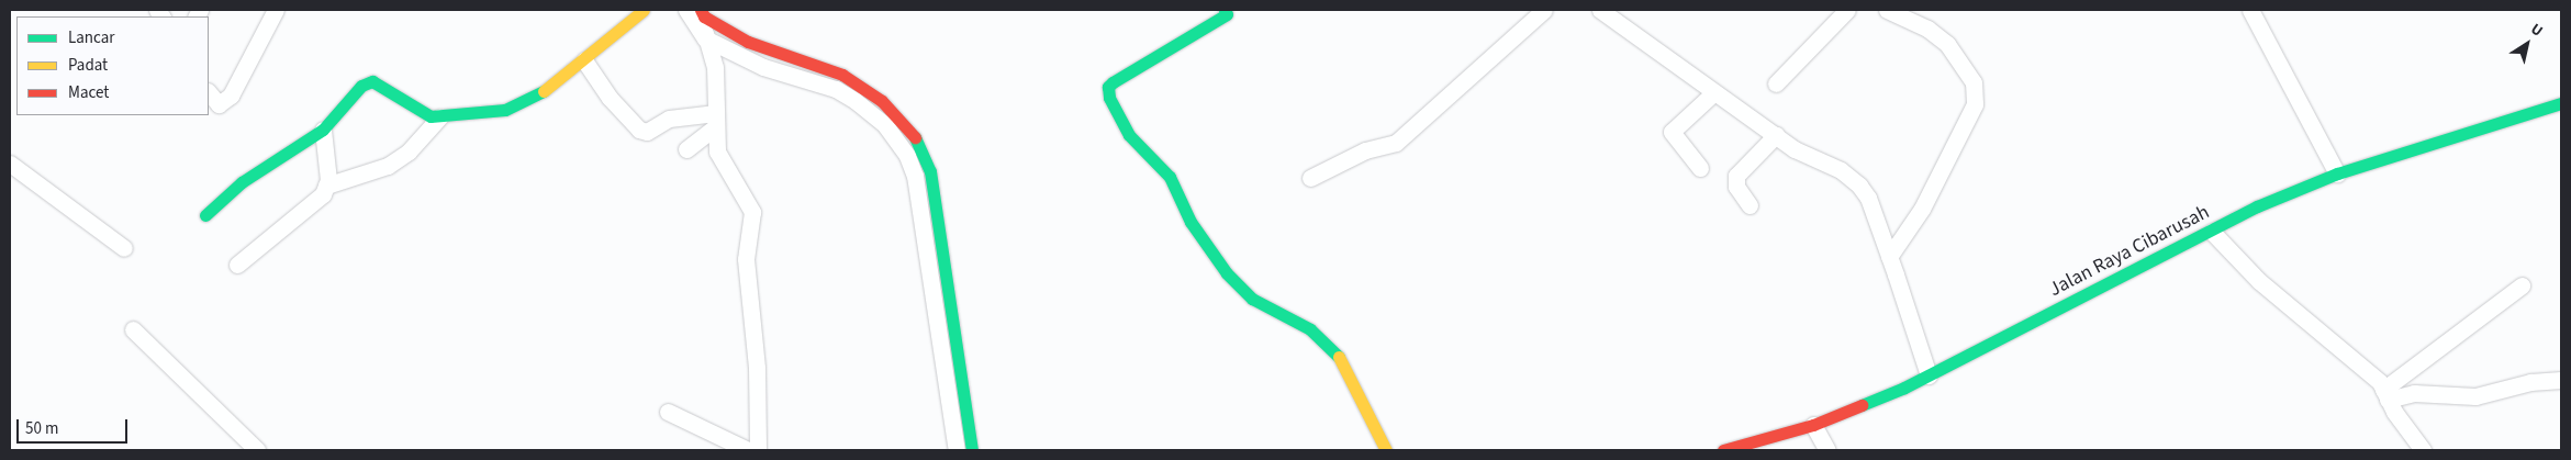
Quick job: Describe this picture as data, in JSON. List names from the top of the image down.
{
  "streets": {
    "street": ["Jalan Raya Cibarusah"]
  },
  "legend": ["Lancar", "Padat", "Macet"],
  "scale_bar": "50 m",
  "north": "top right"
}
